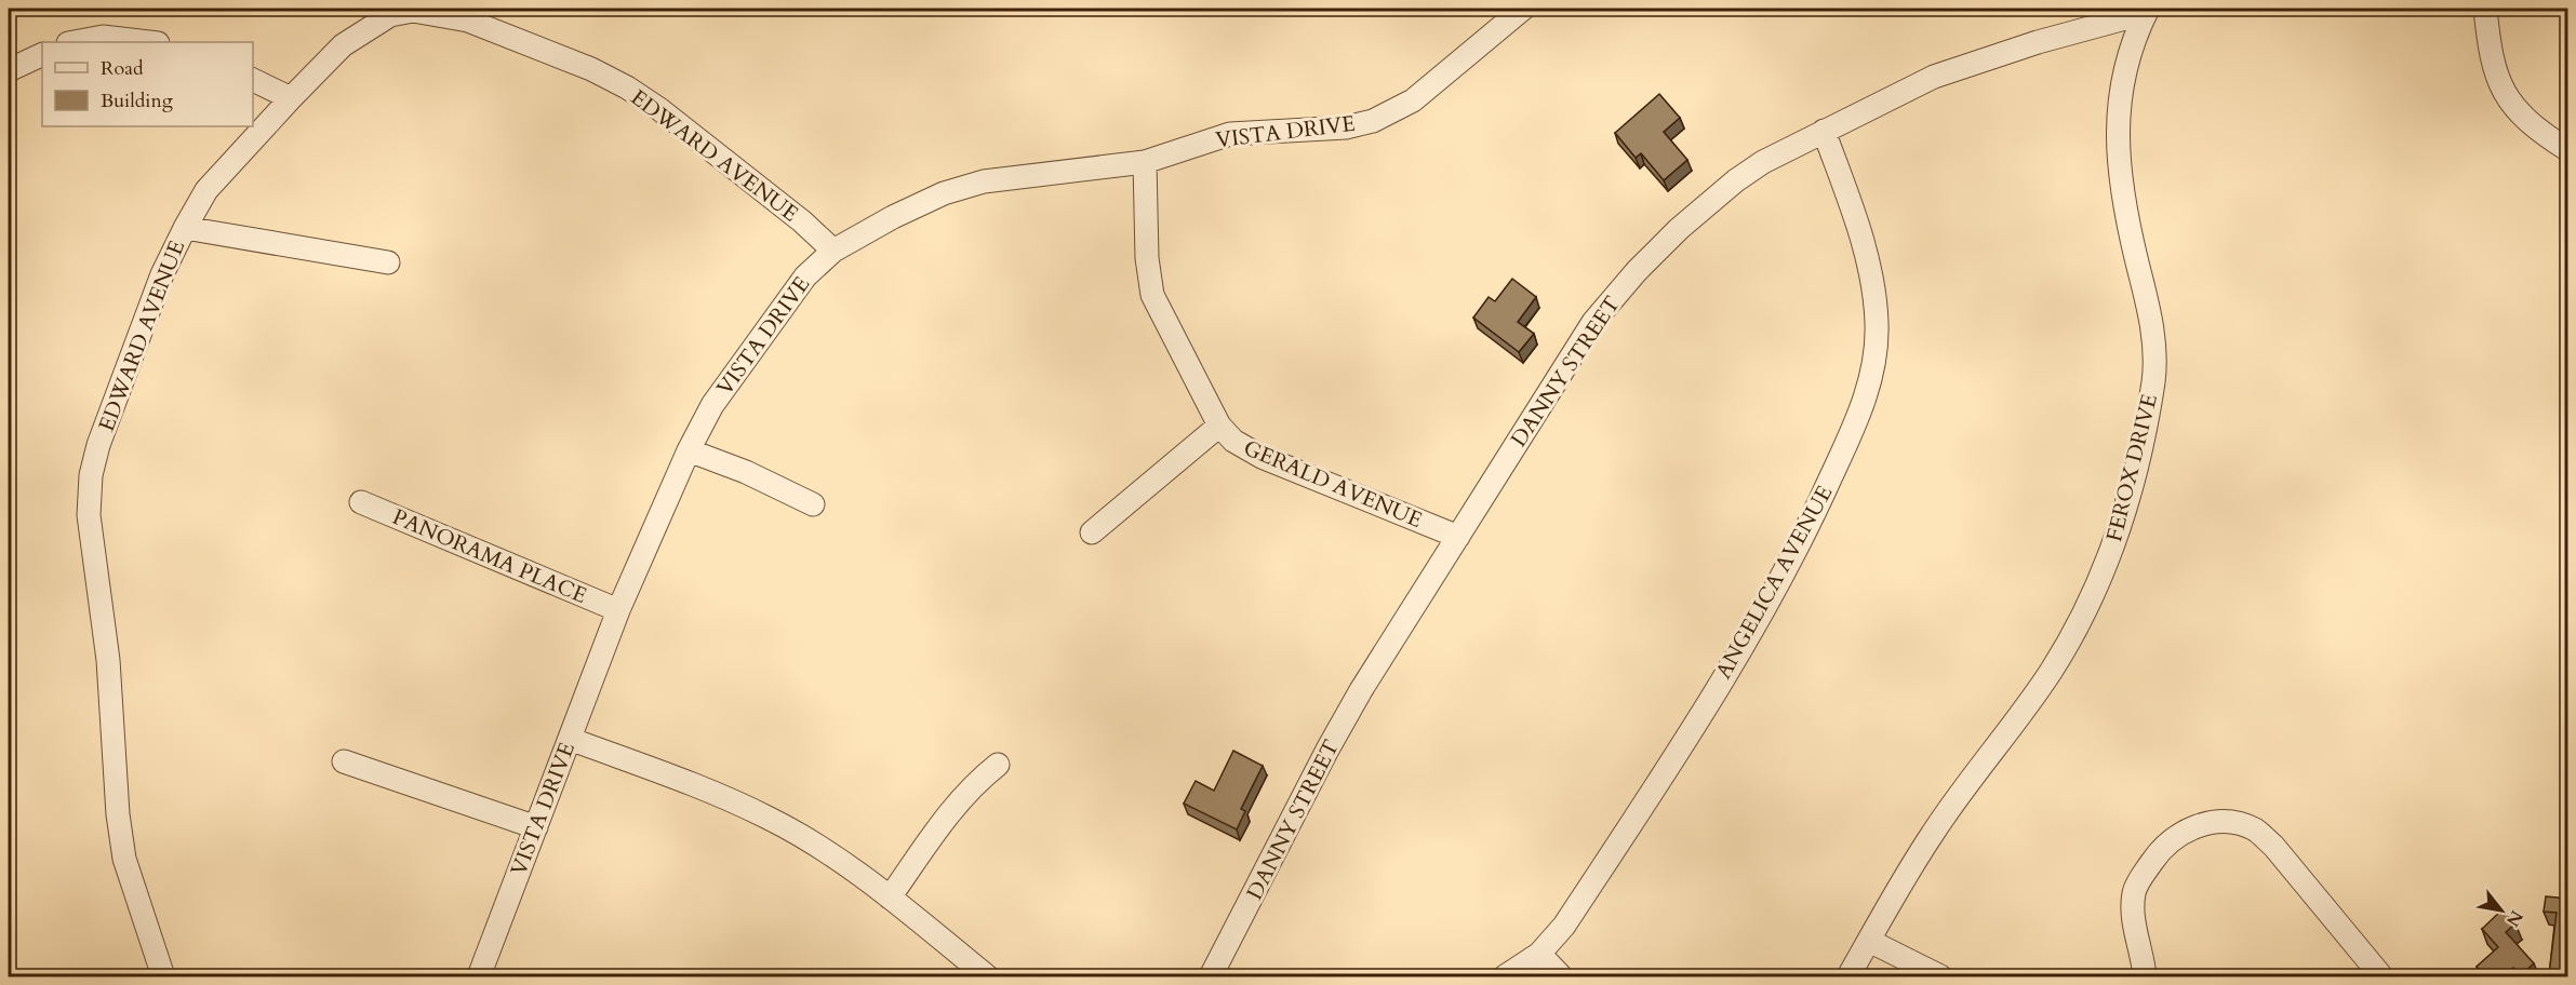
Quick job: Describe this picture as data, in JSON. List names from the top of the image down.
{
  "streets": {
    "street": [
      "VISTA DRIVE",
      "EDWARD AVENUE",
      "DANNY STREET",
      "FEROX DRIVE",
      "GERALD AVENUE",
      "PANORAMA PLACE",
      "ANGELICA AVENUE"
    ]
  },
  "crossings": [
    ["VISTA DRIVE", "EDWARD AVENUE"],
    ["VISTA DRIVE", "GERALD AVENUE"],
    ["VISTA DRIVE", "PANORAMA PLACE"],
    ["DANNY STREET", "FEROX DRIVE"],
    ["DANNY STREET", "GERALD AVENUE"],
    ["DANNY STREET", "ANGELICA AVENUE"]
  ],
  "legend": ["Road", "Building"],
  "north": "bottom right"
}
